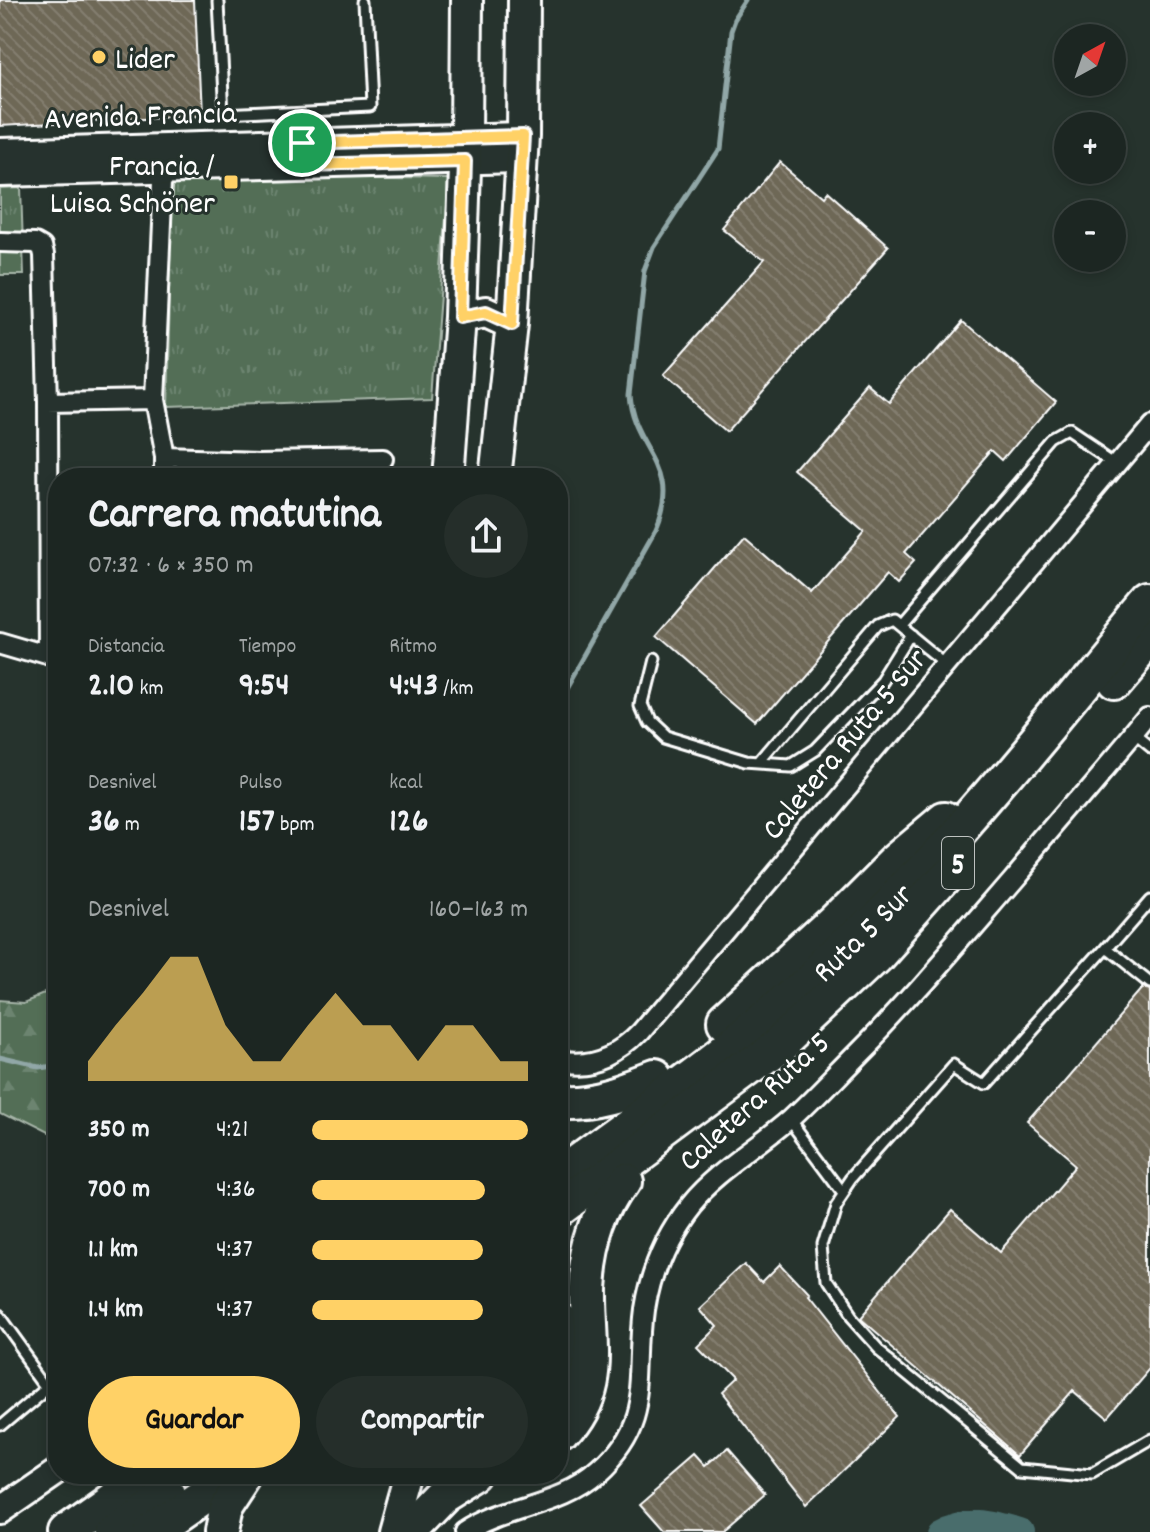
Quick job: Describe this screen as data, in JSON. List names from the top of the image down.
{
  "streets": {
    "highway": ["5", "Ruta 5 Sur"],
    "main road": ["Avenida Francia"],
    "street": ["Caletera Ruta 5 Sur", "Caletera Ruta 5"]
  },
  "places": {
    "other": ["Lider"],
    "transit": ["Francia / Luisa Schöner"]
  },
  "north": "top right",
  "page": {
    "map_buttons": ["+", "−"],
    "heading": ["Carrera matutina", "07:32 · 6 × 350 m"],
    "stats": [
      ["Distancia", "2.10 km"],
      ["Tiempo", "9:54"],
      ["Ritmo", "4:43 /km"],
      ["Desnivel", "36 m"],
      ["Pulso", "157 bpm"],
      ["kcal", "126"]
    ],
    "chart": ["Desnivel", "160–163 m"],
    "list": [
      {
        "name": "350 m",
        "note": "4:21"
      },
      {
        "name": "700 m",
        "note": "4:36"
      },
      {
        "name": "1.1 km",
        "note": "4:37"
      },
      {
        "name": "1.4 km",
        "note": "4:37"
      }
    ],
    "buttons": ["Guardar", "Compartir"]
  }
}
